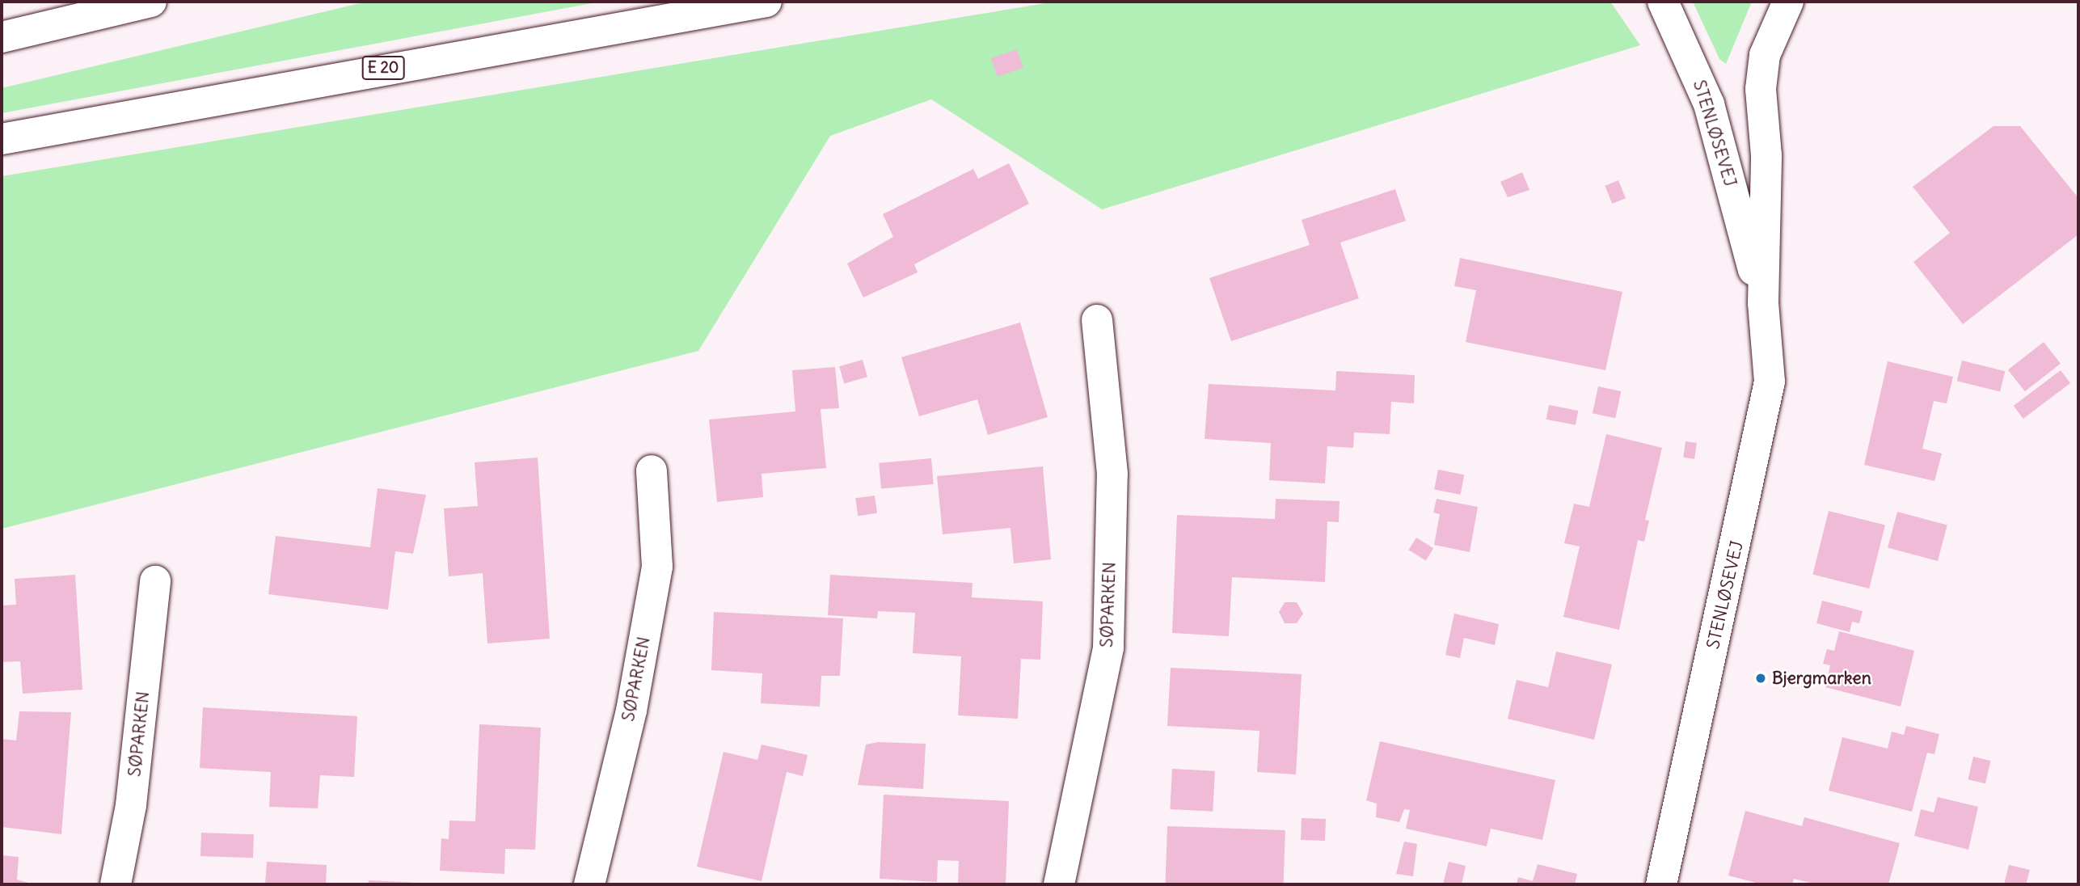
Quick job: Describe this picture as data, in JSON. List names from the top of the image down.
{
  "streets": {
    "main road": ["E 20", "STENLØSEVEJ", "SØPARKEN"]
  },
  "places": ["Bjergmarken"]
}
